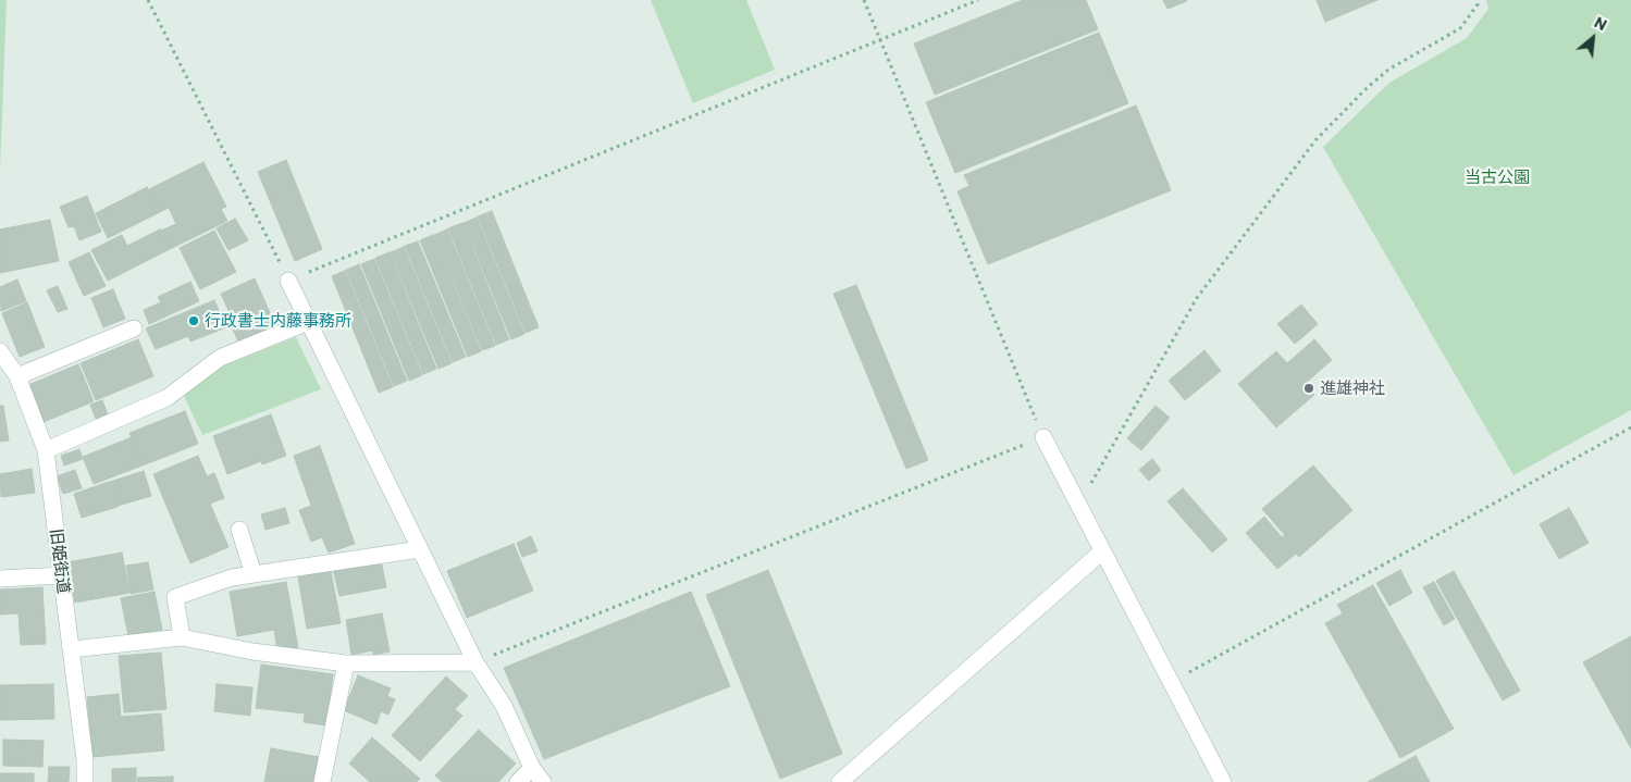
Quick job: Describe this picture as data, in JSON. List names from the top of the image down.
{
  "streets": {
    "street": ["旧姫街道"]
  },
  "parks": ["当古公園"],
  "places": ["行政書士内藤事務所", "進雄神社"],
  "north": "top right"
}
